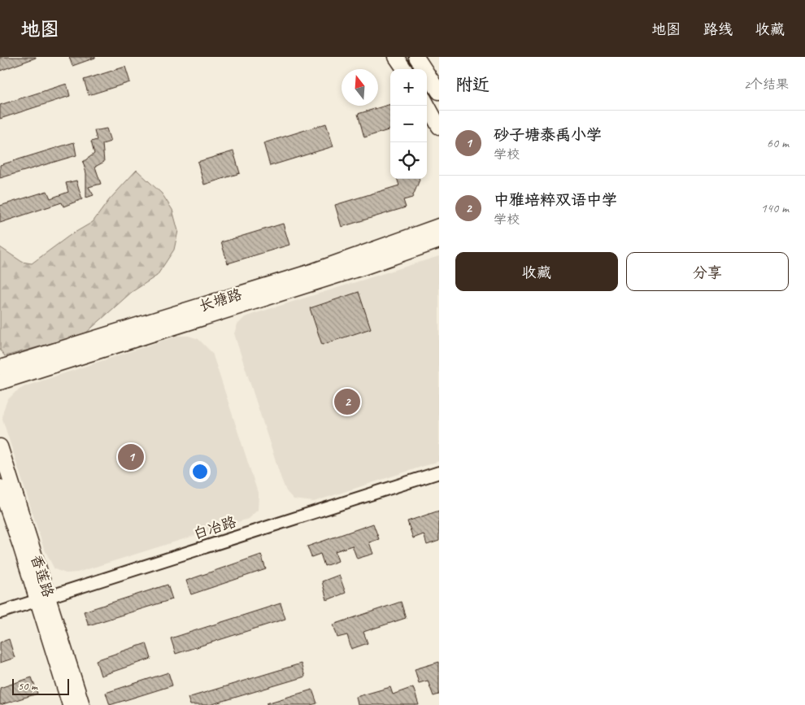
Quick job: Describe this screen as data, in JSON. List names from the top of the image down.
{
  "streets": {
    "main road": ["长塘路", "香莲路"],
    "street": ["白冶路"]
  },
  "crossings": [
    ["白冶路", "香莲路"]
  ],
  "scale_bar": "50 m",
  "north": "top",
  "page": {
    "header": "地图",
    "nav": ["地图", "路线", "收藏"],
    "heading": ["附近", "2个结果"],
    "map_buttons": ["+", "−"],
    "list": [
      {
        "mark": "1",
        "name": "砂子塘泰禹小学",
        "note": "学校",
        "value": "60 m"
      },
      {
        "mark": "2",
        "name": "中雅培粹双语中学",
        "note": "学校",
        "value": "140 m"
      }
    ],
    "buttons": ["收藏", "分享"],
    "pins": ["2", "1"],
    "scale": "50 m"
  }
}
